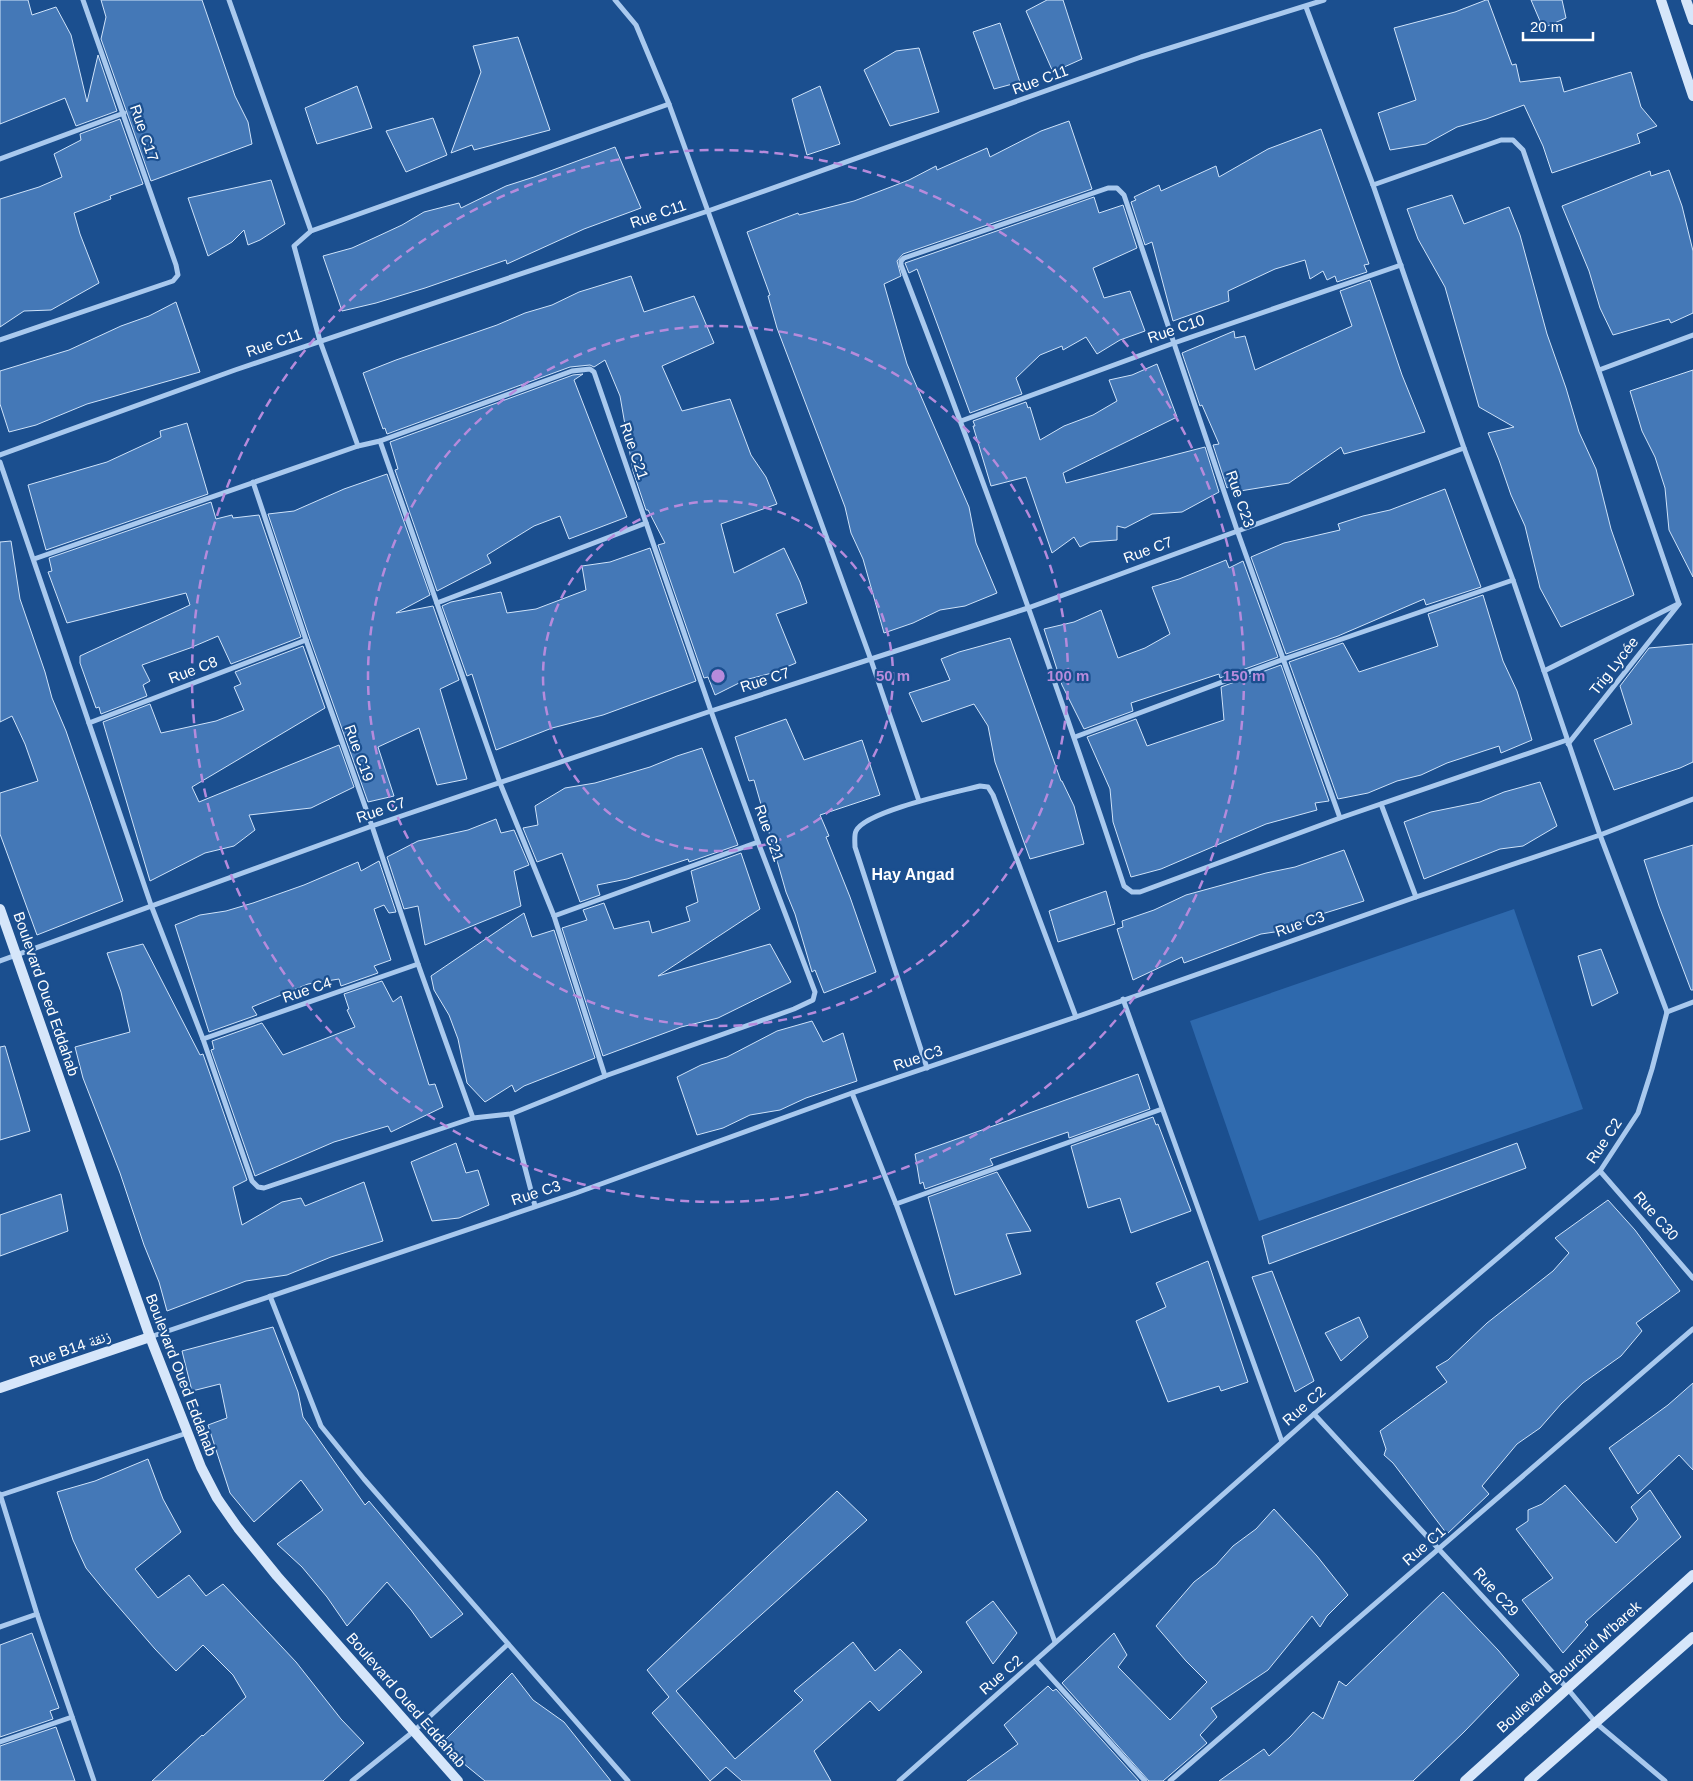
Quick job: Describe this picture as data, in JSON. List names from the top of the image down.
{
  "streets": {
    "street": [
      "Rue C11",
      "Rue C17",
      "Rue C10",
      "Rue C21",
      "Rue C23",
      "Rue C7",
      "Trig Lycée",
      "Rue C8",
      "Rue C19",
      "Rue C3",
      "Rue C4",
      "Boulevard Oued Eddahab",
      "Rue C2",
      "Rue C30",
      "Rue B14 زنقة",
      "Rue C1",
      "Rue C29",
      "Boulevard Bourchid M'barek"
    ]
  },
  "crossings": [
    ["Rue C10", "Rue C23"],
    ["Rue C21", "Rue C7"],
    ["Rue C21", "Rue C19"],
    ["Rue C21", "Rue C4"],
    ["Rue C23", "Rue C7"],
    ["Rue C7", "Rue C19"],
    ["Rue C7", "Boulevard Oued Eddahab"],
    ["Rue C8", "Rue C19"],
    ["Rue C19", "Rue C4"],
    ["Rue C3", "Boulevard Oued Eddahab"],
    ["Rue C3", "Rue B14 زنقة"],
    ["Boulevard Oued Eddahab", "Rue B14 زنقة"],
    ["Rue C2", "Rue C30"],
    ["Rue C2", "Rue C29"],
    ["Rue C1", "Rue C29"],
    ["Rue C29", "Boulevard Bourchid M'barek"]
  ],
  "districts": ["Hay Angad"],
  "scale_bar": "20 m",
  "rings": ["50 m", "100 m", "150 m"]
}
